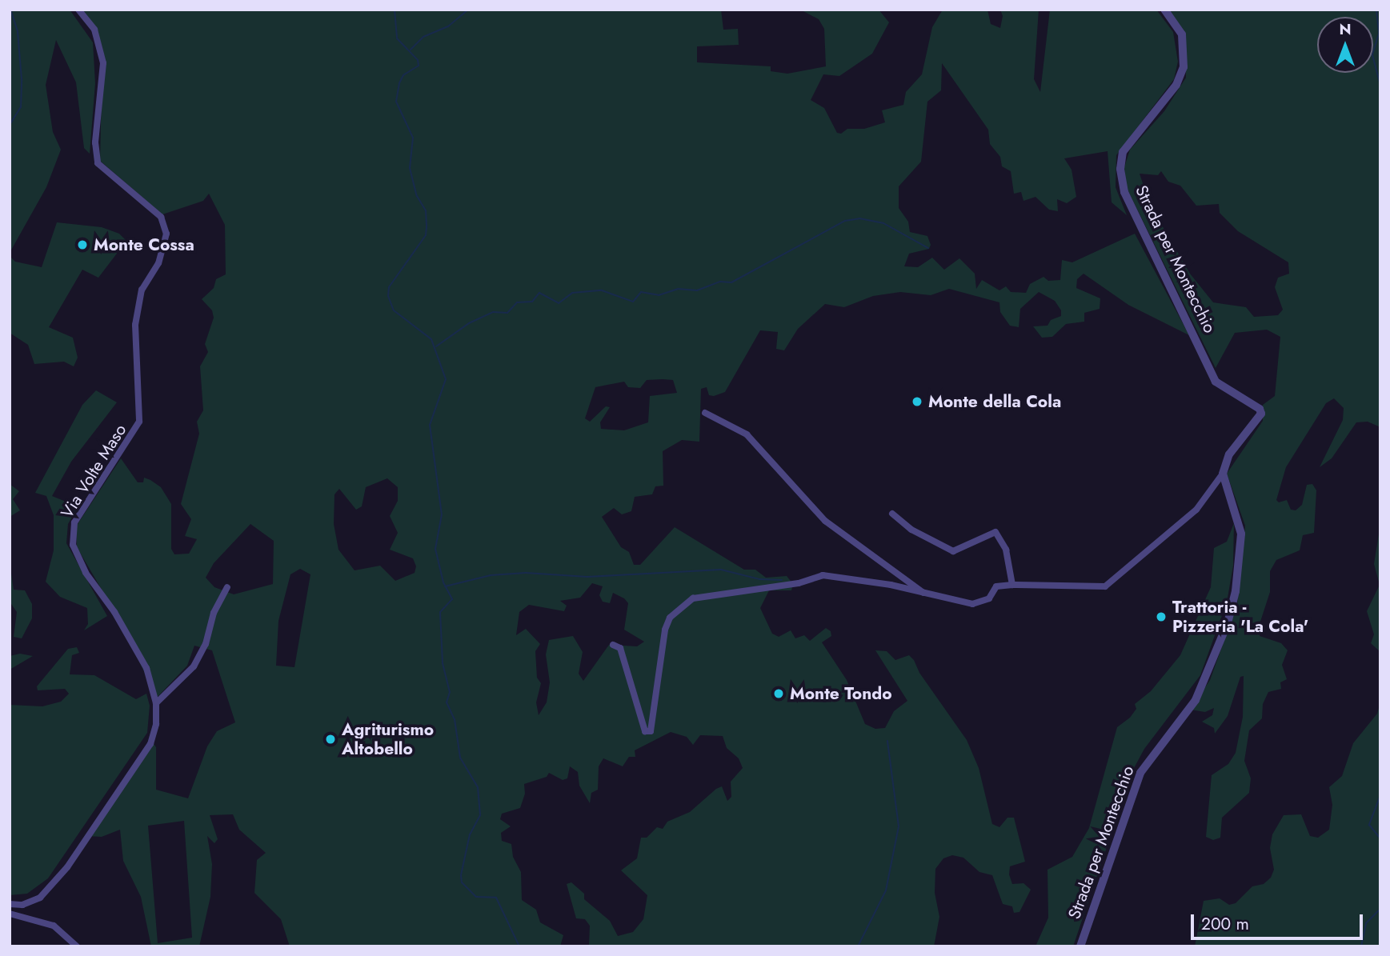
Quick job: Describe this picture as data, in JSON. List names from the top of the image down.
{
  "streets": {
    "street": ["Strada per Montecchio", "Via Volte Maso"]
  },
  "places": [
    "Monte Cossa",
    "Monte della Cola",
    "Trattoria - Pizzeria 'La Cola'",
    "Monte Tondo",
    "Agriturismo Altobello"
  ],
  "scale_bar": "200 m",
  "north": "top"
}
